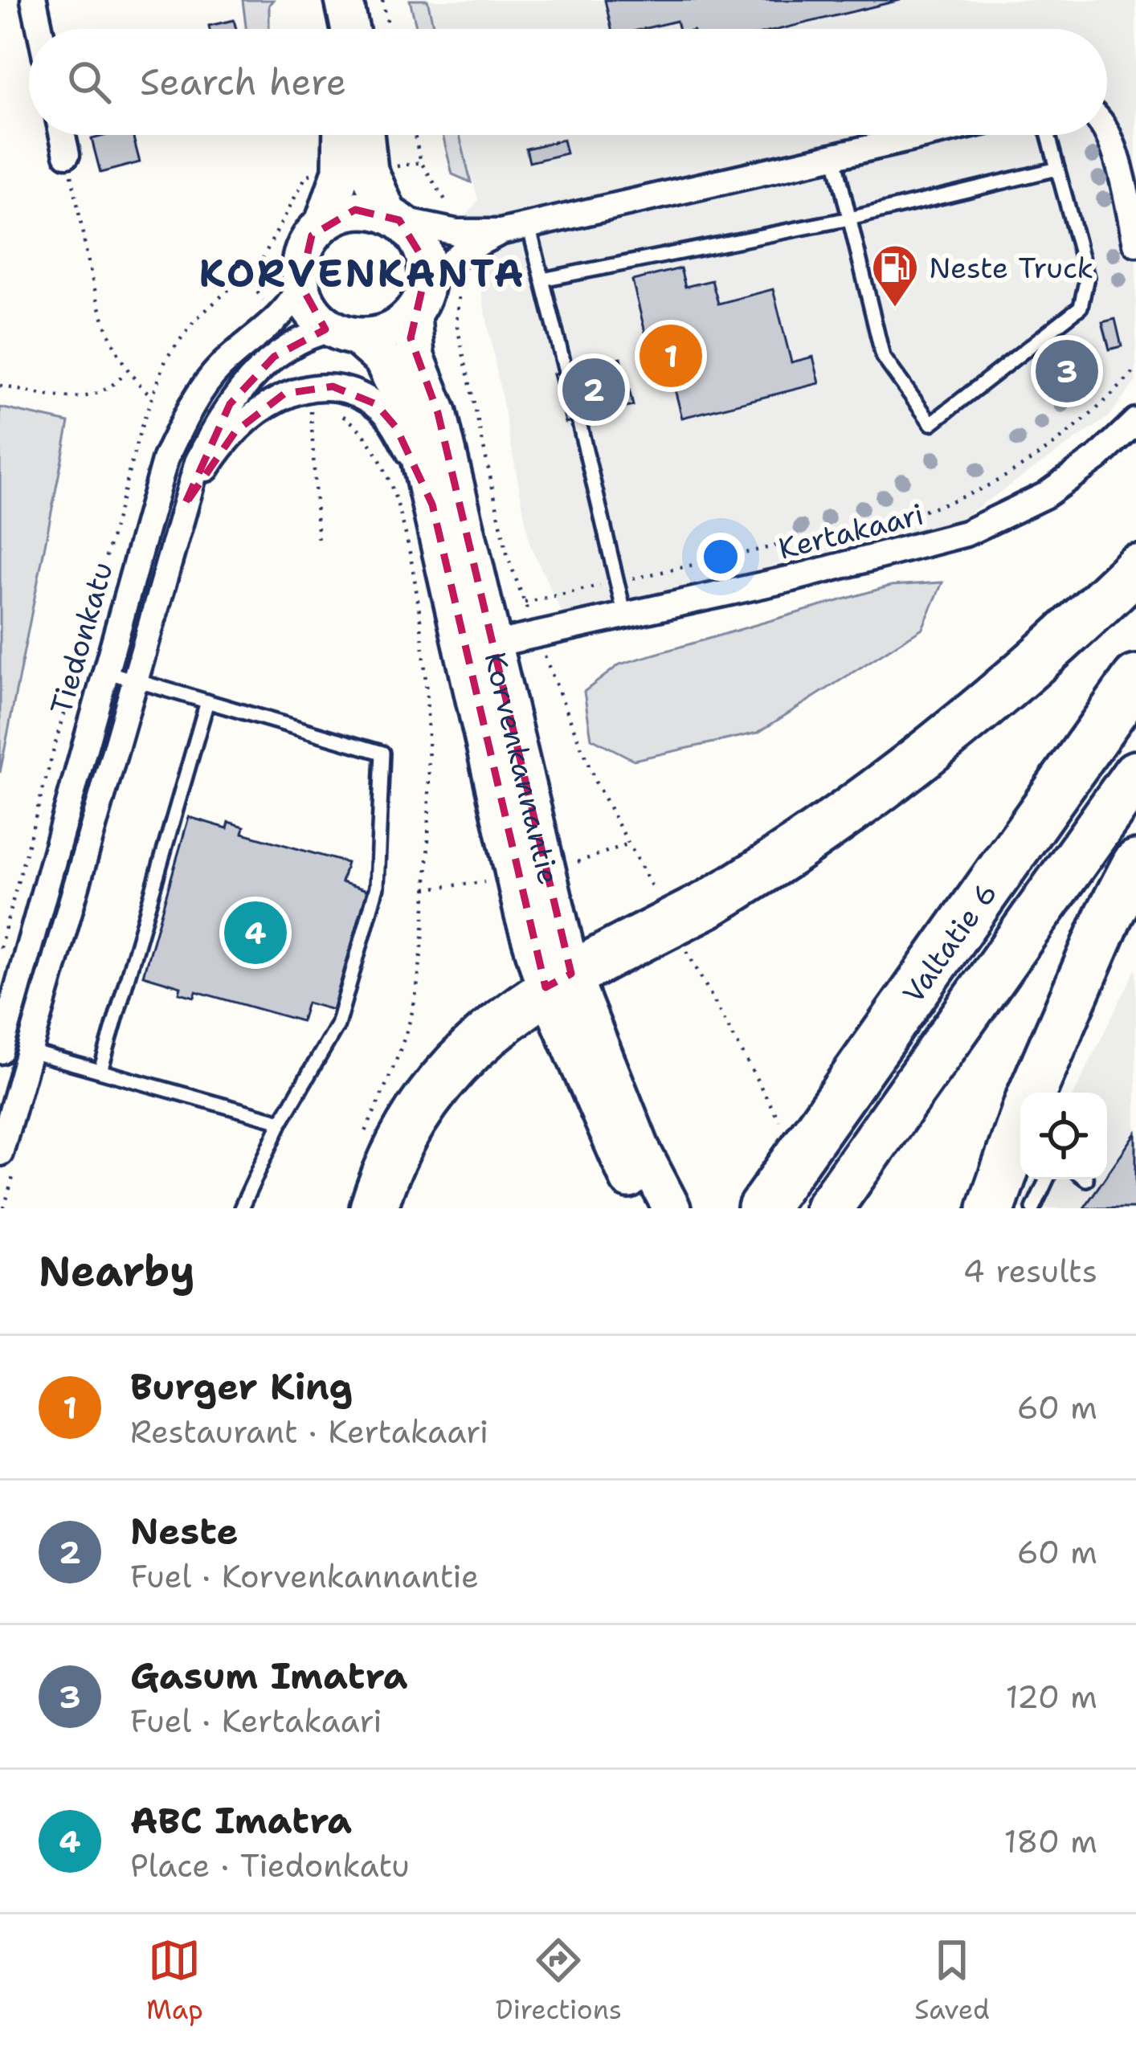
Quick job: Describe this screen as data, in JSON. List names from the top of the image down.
{
  "streets": {
    "highway": ["Valtatie 6"],
    "main road": ["Korvenkannantie"],
    "street": ["Kertakaari", "Tiedonkatu"]
  },
  "crossings": [
    ["Kertakaari", "Korvenkannantie"],
    ["Tiedonkatu", "Korvenkannantie"]
  ],
  "districts": ["KORVENKANTA"],
  "places": {
    "fuel station": ["Neste Truck"]
  },
  "page": {
    "search": "Search here",
    "pins": [
      "1",
      "3",
      "2",
      "4"
    ],
    "heading": ["Nearby", "4 results"],
    "list": [
      {
        "mark": "1",
        "name": "Burger King",
        "note": "Restaurant · Kertakaari",
        "value": "60 m"
      },
      {
        "mark": "2",
        "name": "Neste",
        "note": "Fuel · Korvenkannantie",
        "value": "60 m"
      },
      {
        "mark": "3",
        "name": "Gasum Imatra",
        "note": "Fuel · Kertakaari",
        "value": "120 m"
      },
      {
        "mark": "4",
        "name": "ABC Imatra",
        "note": "Place · Tiedonkatu",
        "value": "180 m"
      }
    ],
    "nav": ["Map", "Directions", "Saved"]
  }
}
